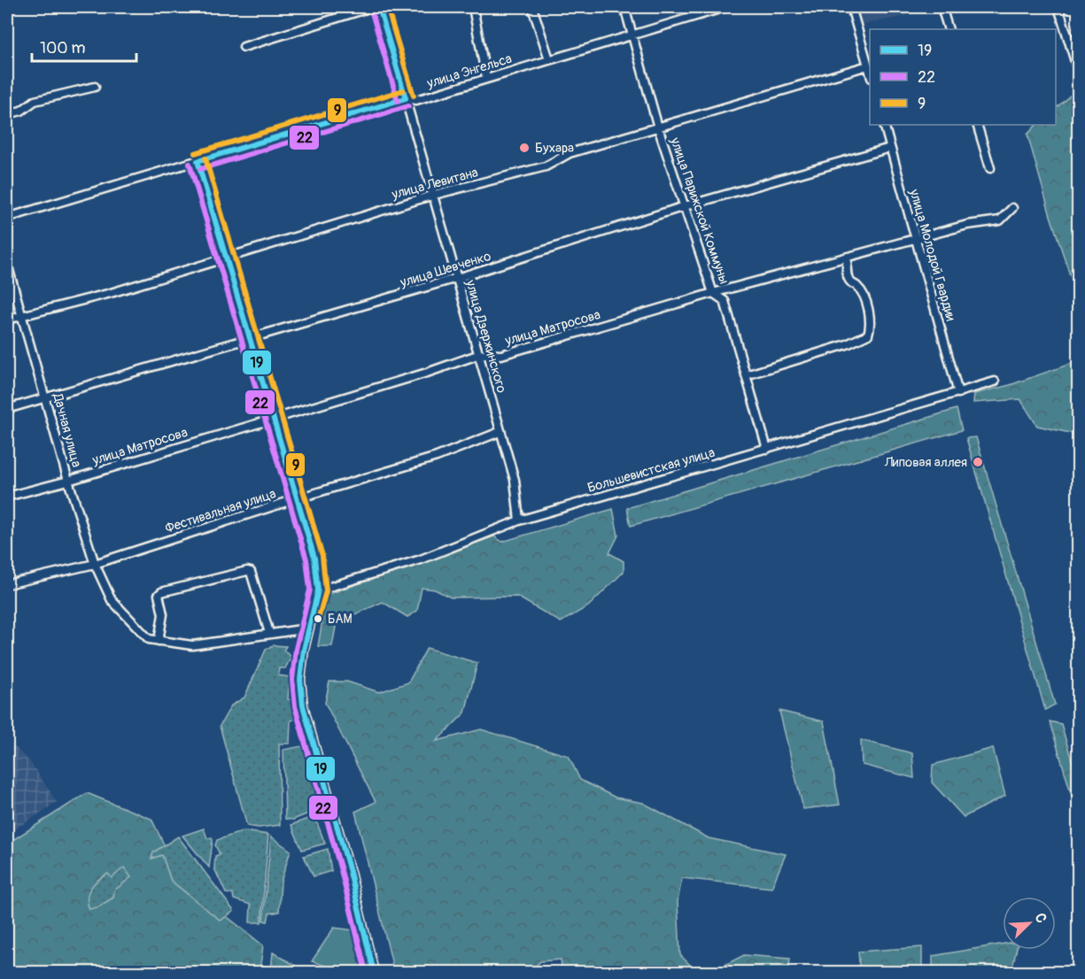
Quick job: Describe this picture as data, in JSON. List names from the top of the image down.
{
  "streets": {
    "street": [
      "улица Энгельса",
      "улица Левитана",
      "улица Парижской Коммуны",
      "улица Молодой Гвардии",
      "улица Шевченко",
      "улица Матросова",
      "улица Дзержинского",
      "Дачная улица",
      "Большевистская улица",
      "Фестивальная улица"
    ]
  },
  "crossings": [
    ["улица Энгельса", "улица Парижской Коммуны"],
    ["улица Энгельса", "улица Дзержинского"],
    ["улица Левитана", "улица Парижской Коммуны"],
    ["улица Левитана", "улица Дзержинского"],
    ["улица Левитана", "Дачная улица"],
    ["улица Парижской Коммуны", "улица Шевченко"],
    ["улица Парижской Коммуны", "улица Матросова"],
    ["улица Парижской Коммуны", "Большевистская улица"],
    ["улица Молодой Гвардии", "улица Шевченко"],
    ["улица Молодой Гвардии", "улица Матросова"],
    ["улица Молодой Гвардии", "Большевистская улица"],
    ["улица Шевченко", "улица Дзержинского"],
    ["улица Шевченко", "Дачная улица"],
    ["улица Матросова", "улица Дзержинского"],
    ["улица Матросова", "Дачная улица"],
    ["улица Дзержинского", "Большевистская улица"],
    ["улица Дзержинского", "Фестивальная улица"],
    ["Дачная улица", "Фестивальная улица"]
  ],
  "places": ["Бухара", "Липовая аллея", "БАМ"],
  "lines": ["transit line 19", "transit line 9", "transit line 22"],
  "legend": ["19", "22", "9"],
  "scale_bar": "100 m",
  "north": "top right"
}
